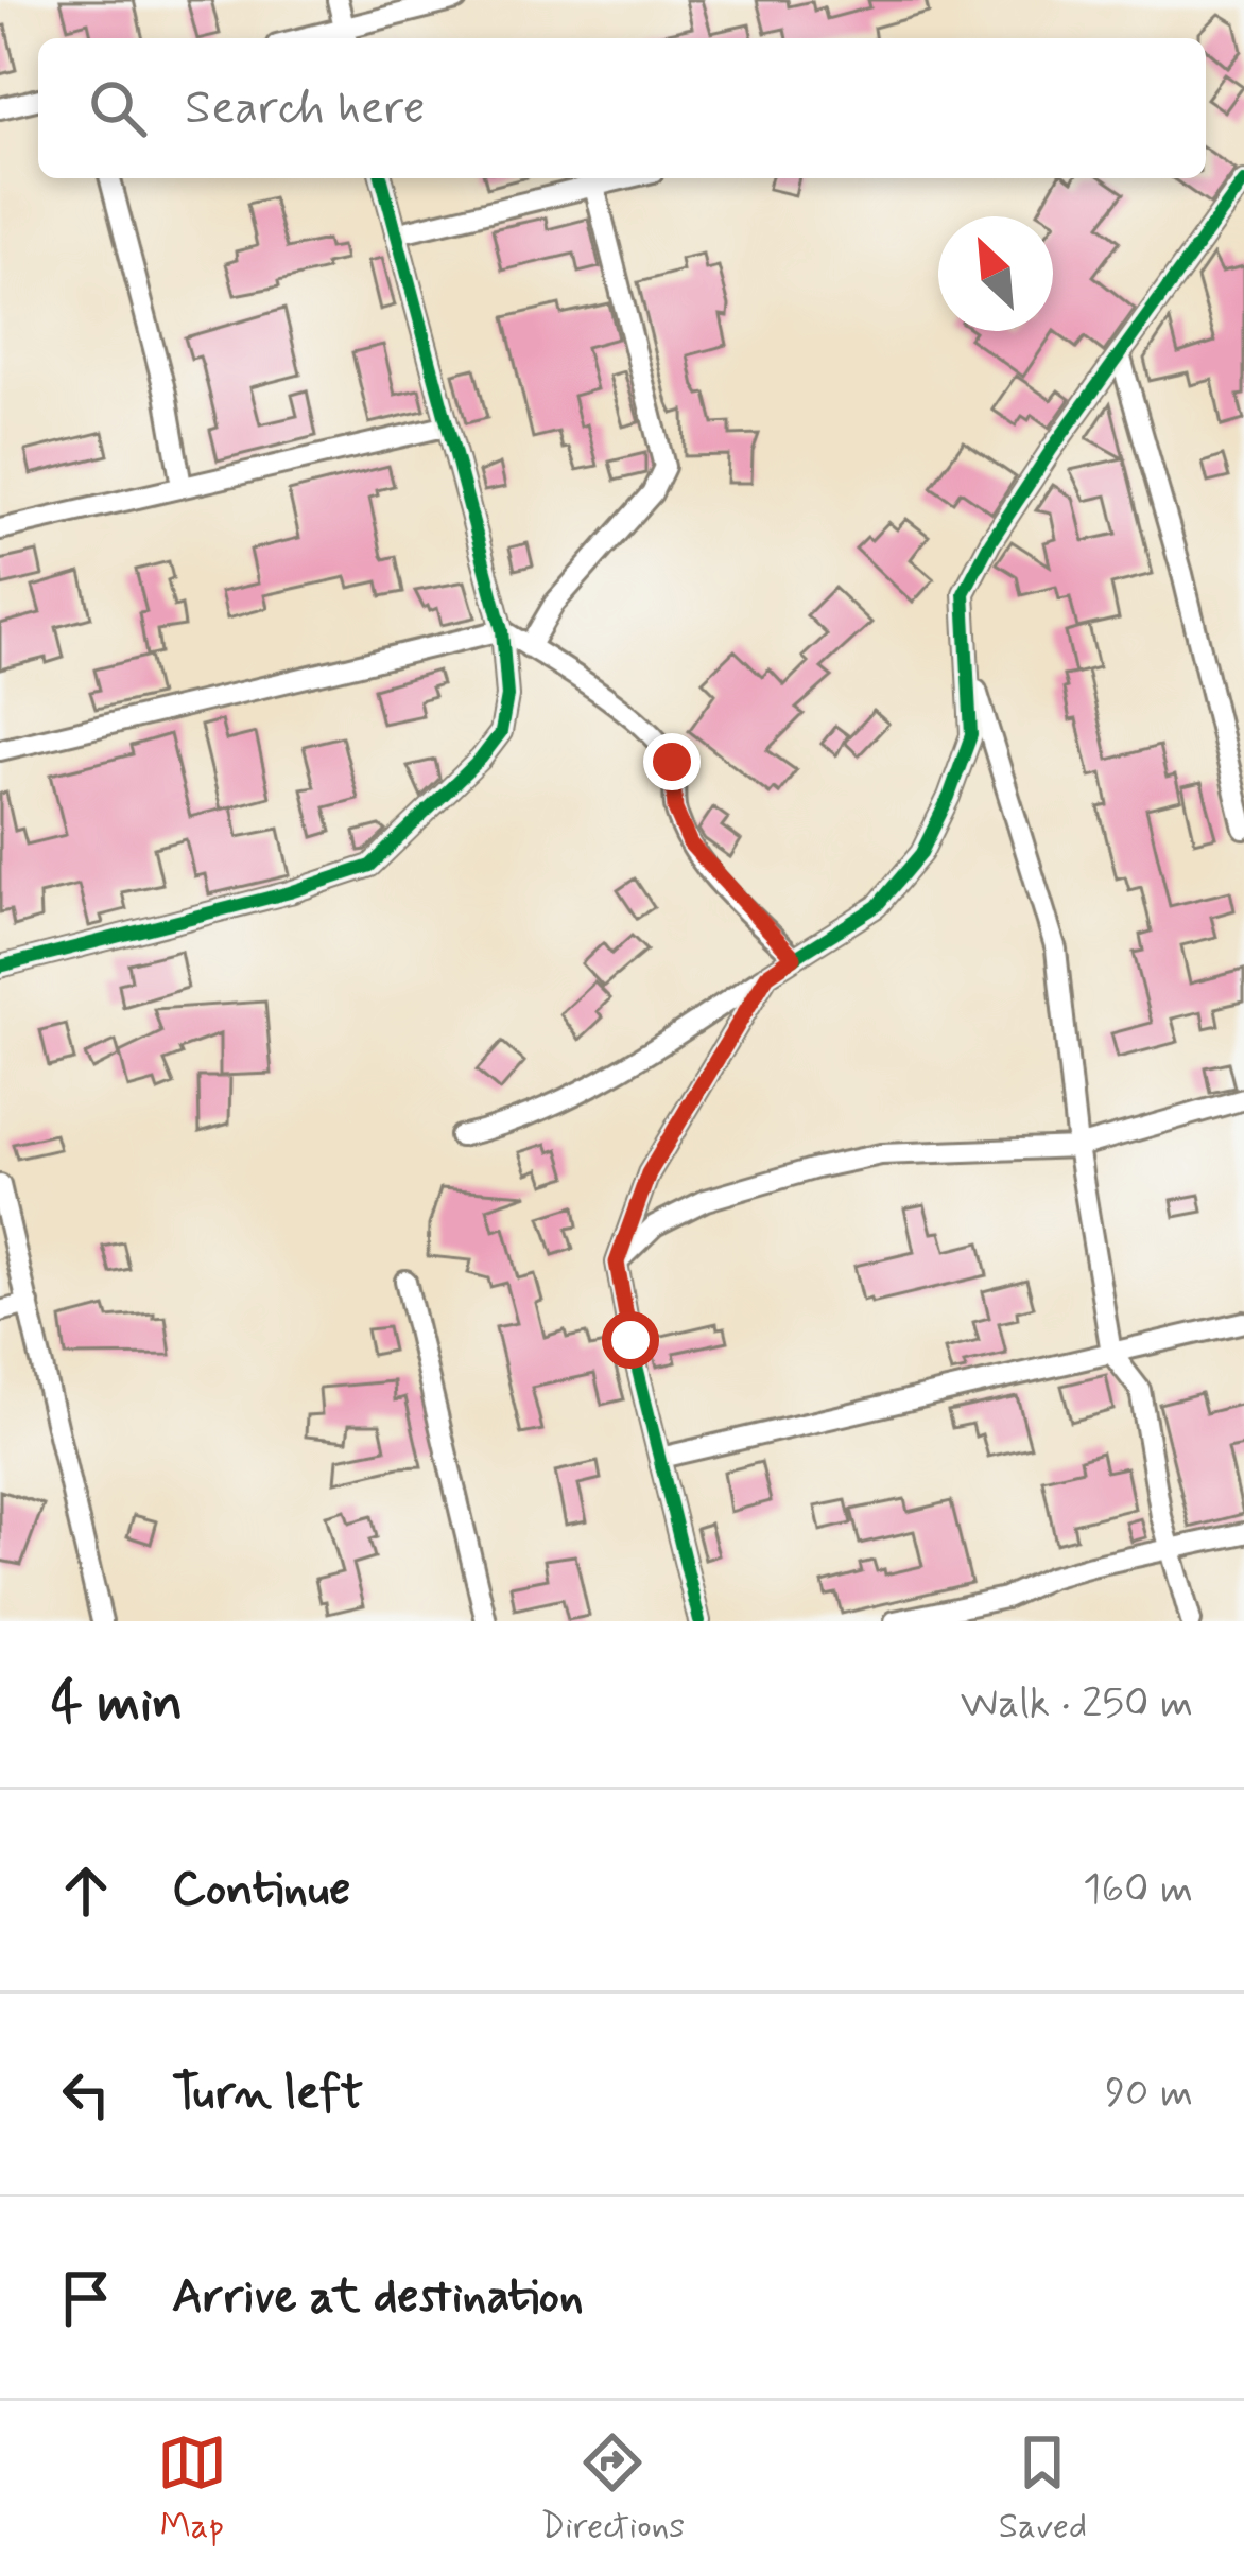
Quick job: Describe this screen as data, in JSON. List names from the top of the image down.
{
  "north": "top left",
  "page": {
    "search": "Search here",
    "heading": ["4 min", "Walk · 250 m"],
    "list": [
      ["Continue", "160 m"],
      ["Turn left", "90 m"],
      "Arrive at destination"
    ],
    "nav": ["Map", "Directions", "Saved"]
  }
}
